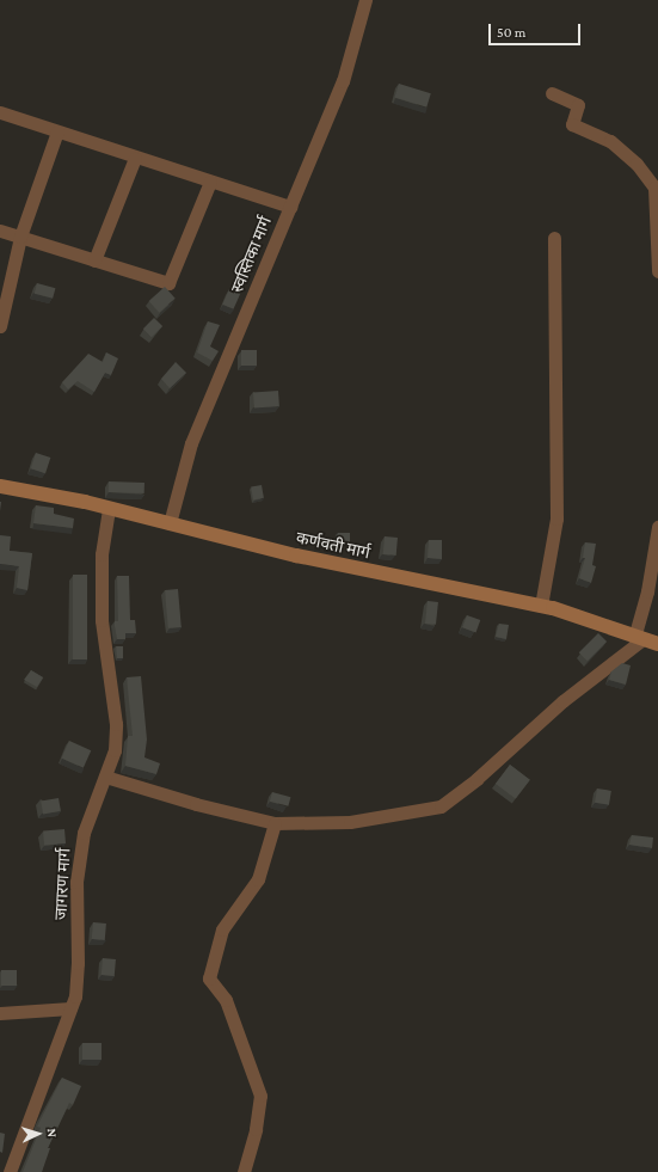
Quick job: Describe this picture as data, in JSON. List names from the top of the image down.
{
  "streets": {
    "main road": ["कर्णवती मार्ग"],
    "street": ["स्वस्तिका मार्ग", "जागरण मार्ग"]
  },
  "crossings": [
    ["स्वस्तिका मार्ग", "कर्णवती मार्ग"],
    ["कर्णवती मार्ग", "जागरण मार्ग"]
  ],
  "scale_bar": "50 m",
  "north": "right"
}
